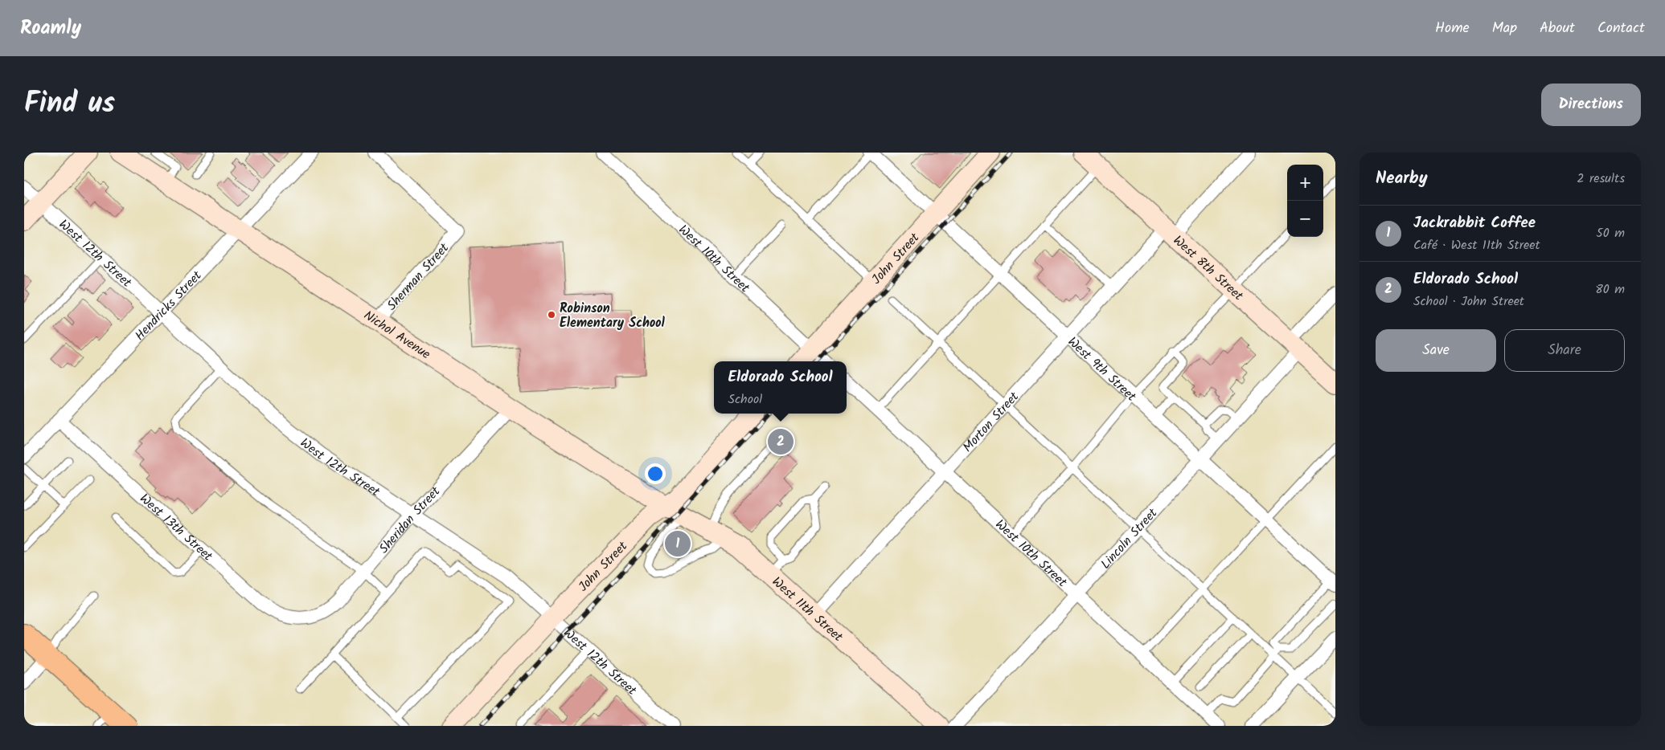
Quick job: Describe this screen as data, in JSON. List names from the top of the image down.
{
  "streets": {
    "street": [
      "West 12th Street",
      "West 10th Street",
      "John Street",
      "West 8th Street",
      "Sherman Street",
      "Hendricks Street",
      "Nichol Avenue",
      "West 9th Street",
      "Morton Street",
      "Sheridan Street",
      "West 13th Street",
      "Lincoln Street",
      "West 11th Street"
    ]
  },
  "crossings": [
    ["West 12th Street", "John Street"],
    ["West 12th Street", "Hendricks Street"],
    ["West 12th Street", "Sheridan Street"],
    ["West 10th Street", "John Street"],
    ["West 10th Street", "Morton Street"],
    ["West 10th Street", "Lincoln Street"],
    ["John Street", "Nichol Avenue"],
    ["John Street", "West 9th Street"],
    ["John Street", "West 11th Street"],
    ["West 8th Street", "Morton Street"],
    ["West 8th Street", "Lincoln Street"],
    ["Sherman Street", "Nichol Avenue"],
    ["Hendricks Street", "Nichol Avenue"],
    ["Hendricks Street", "West 13th Street"],
    ["Nichol Avenue", "Sheridan Street"],
    ["Nichol Avenue", "West 11th Street"],
    ["West 9th Street", "Morton Street"],
    ["West 9th Street", "Lincoln Street"],
    ["Morton Street", "West 11th Street"],
    ["Sheridan Street", "West 13th Street"]
  ],
  "places": ["Robinson Elementary School"],
  "page": {
    "header": "Roamly",
    "nav": [
      "Home",
      "Map",
      "About",
      "Contact"
    ],
    "title": "Find us",
    "buttons": [
      "Directions",
      ["Save", "Share"]
    ],
    "heading": ["Nearby", "2 results"],
    "map_buttons": ["+", "−"],
    "list": [
      {
        "mark": "1",
        "name": "Jackrabbit Coffee",
        "note": "Café · West 11th Street",
        "value": "50 m"
      },
      {
        "mark": "2",
        "name": "Eldorado School",
        "note": "School · John Street",
        "value": "80 m"
      }
    ],
    "popup": ["Eldorado School", "School"],
    "pins": ["2", "1"]
  }
}
